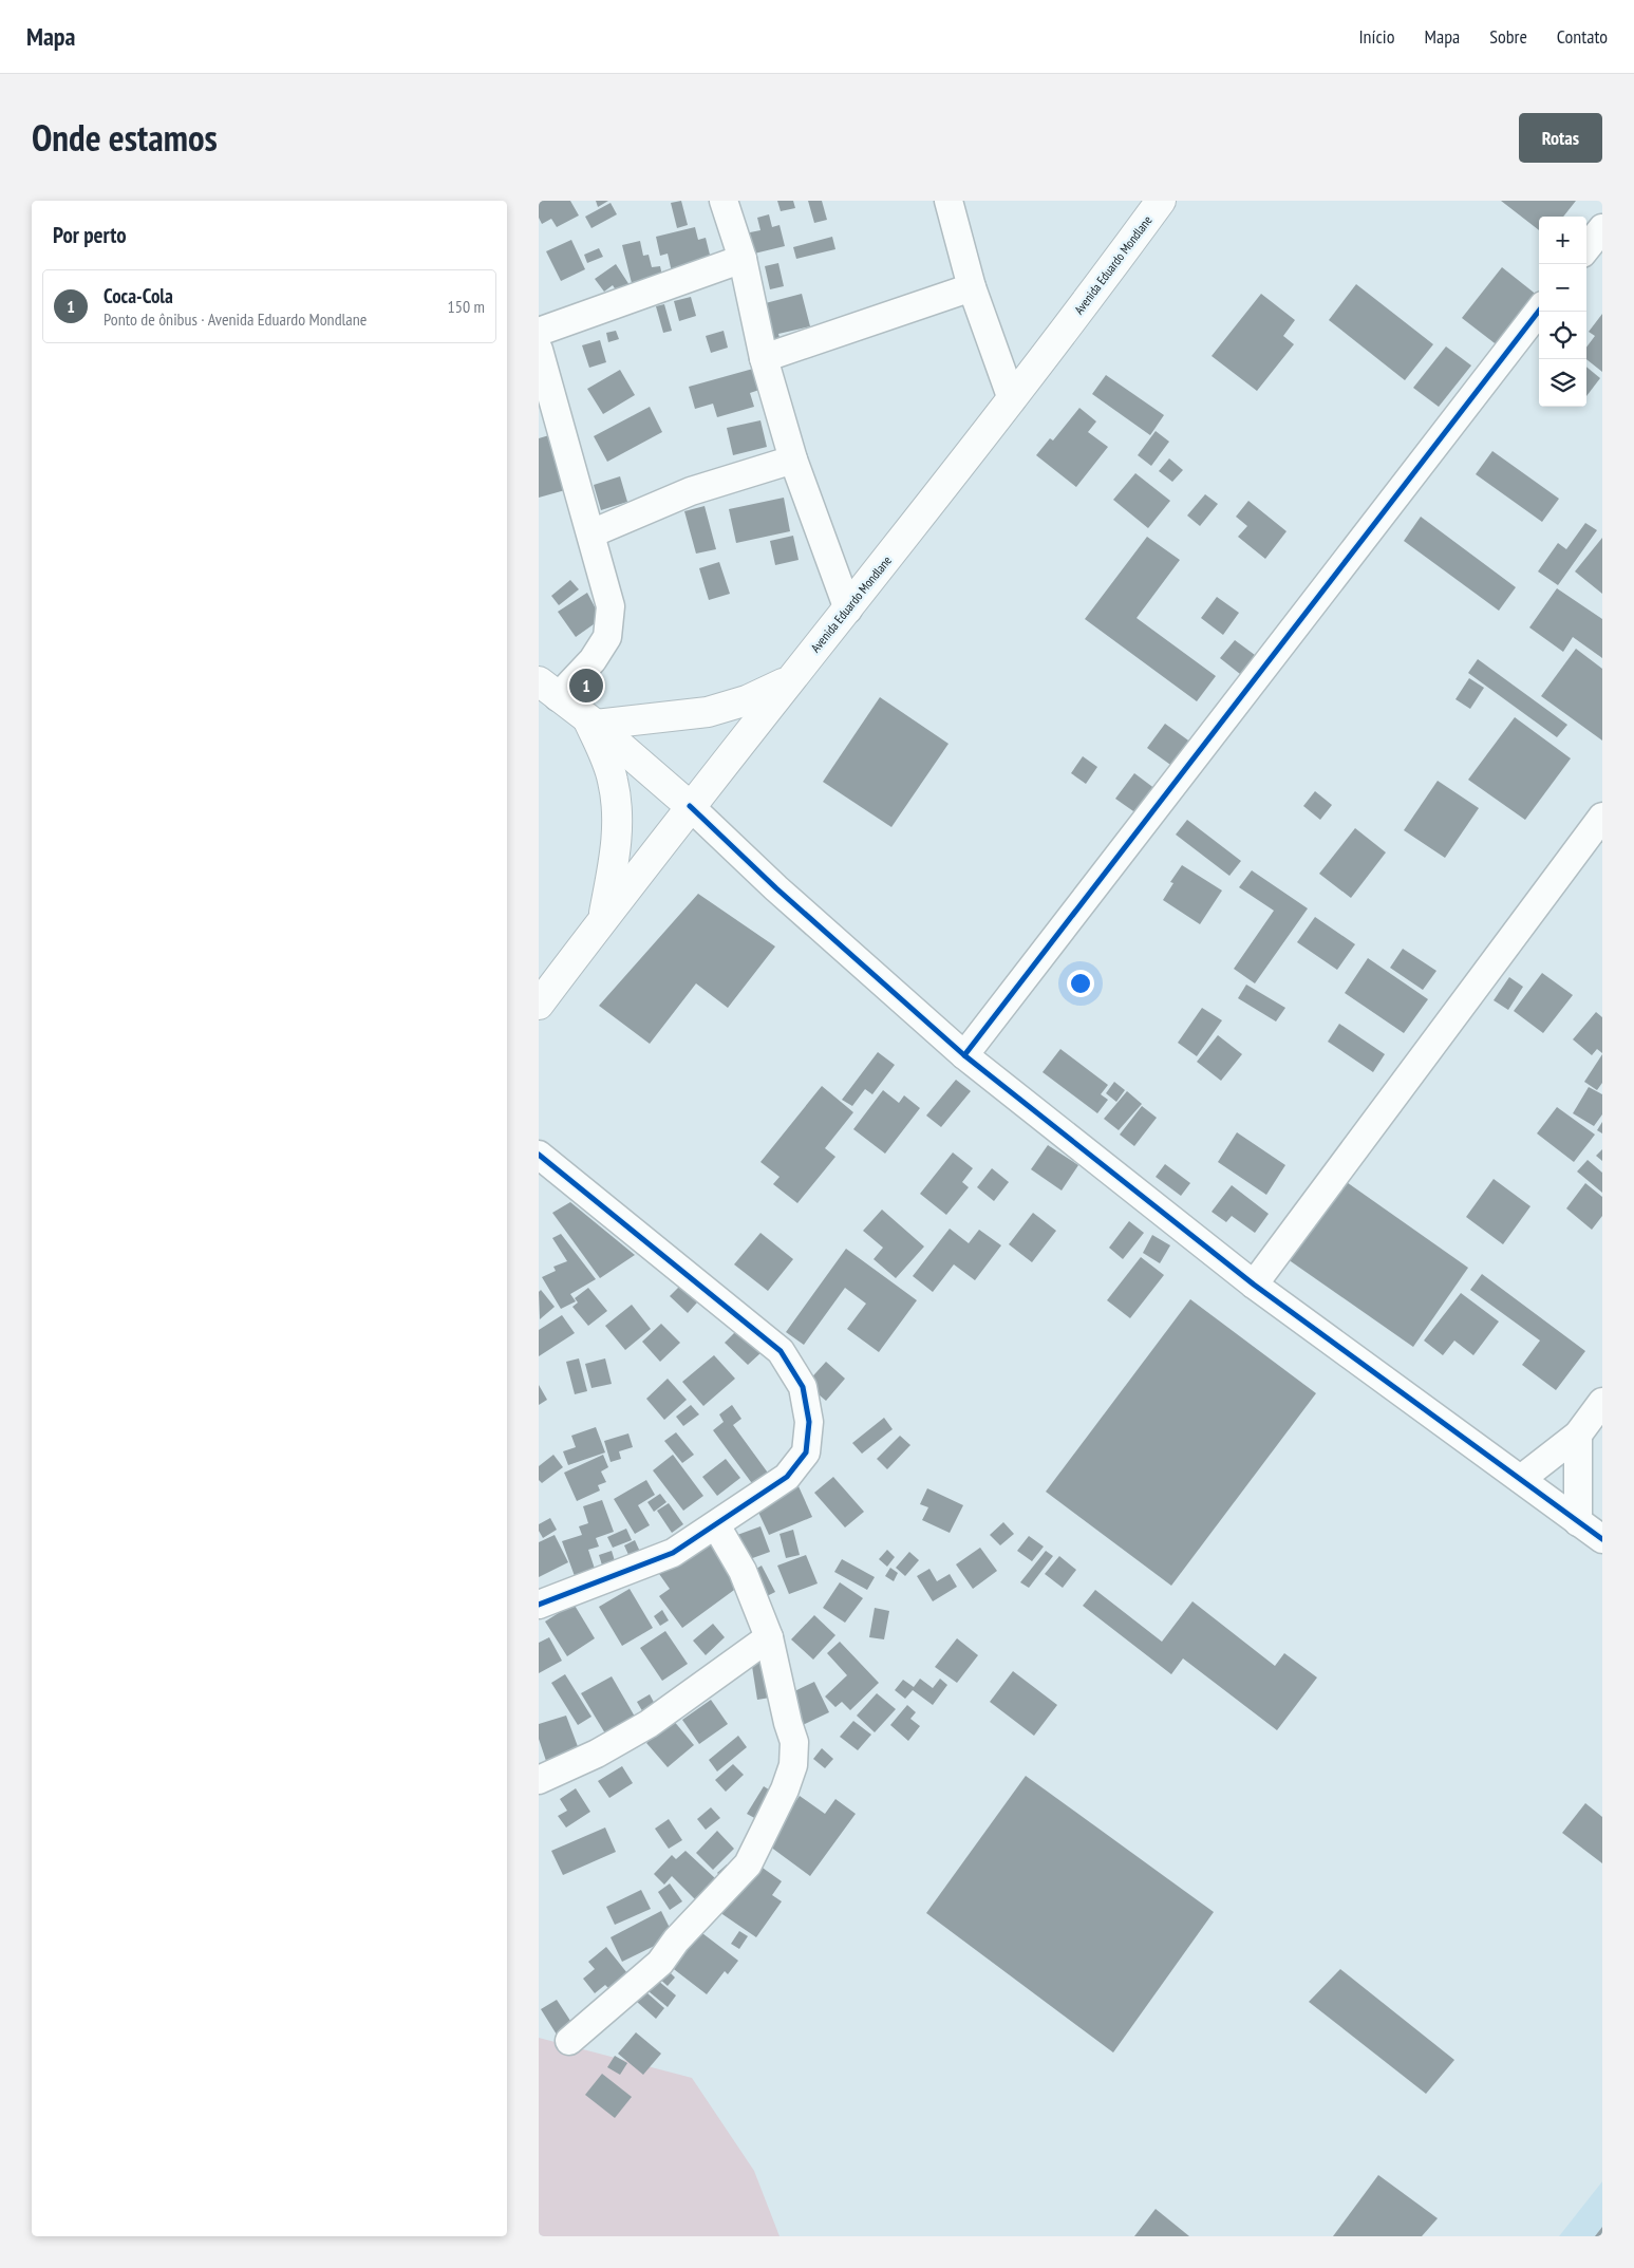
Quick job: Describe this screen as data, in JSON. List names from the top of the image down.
{
  "streets": {
    "main road": ["Avenida Eduardo Mondlane"]
  },
  "page": {
    "header": "Mapa",
    "nav": [
      "Início",
      "Mapa",
      "Sobre",
      "Contato"
    ],
    "title": "Onde estamos",
    "buttons": "Rotas",
    "heading": "Por perto",
    "map_buttons": ["+", "−"],
    "list": [
      {
        "mark": "1",
        "name": "Coca-Cola",
        "note": "Ponto de ônibus · Avenida Eduardo Mondlane",
        "value": "150 m"
      }
    ],
    "pins": "1"
  }
}
